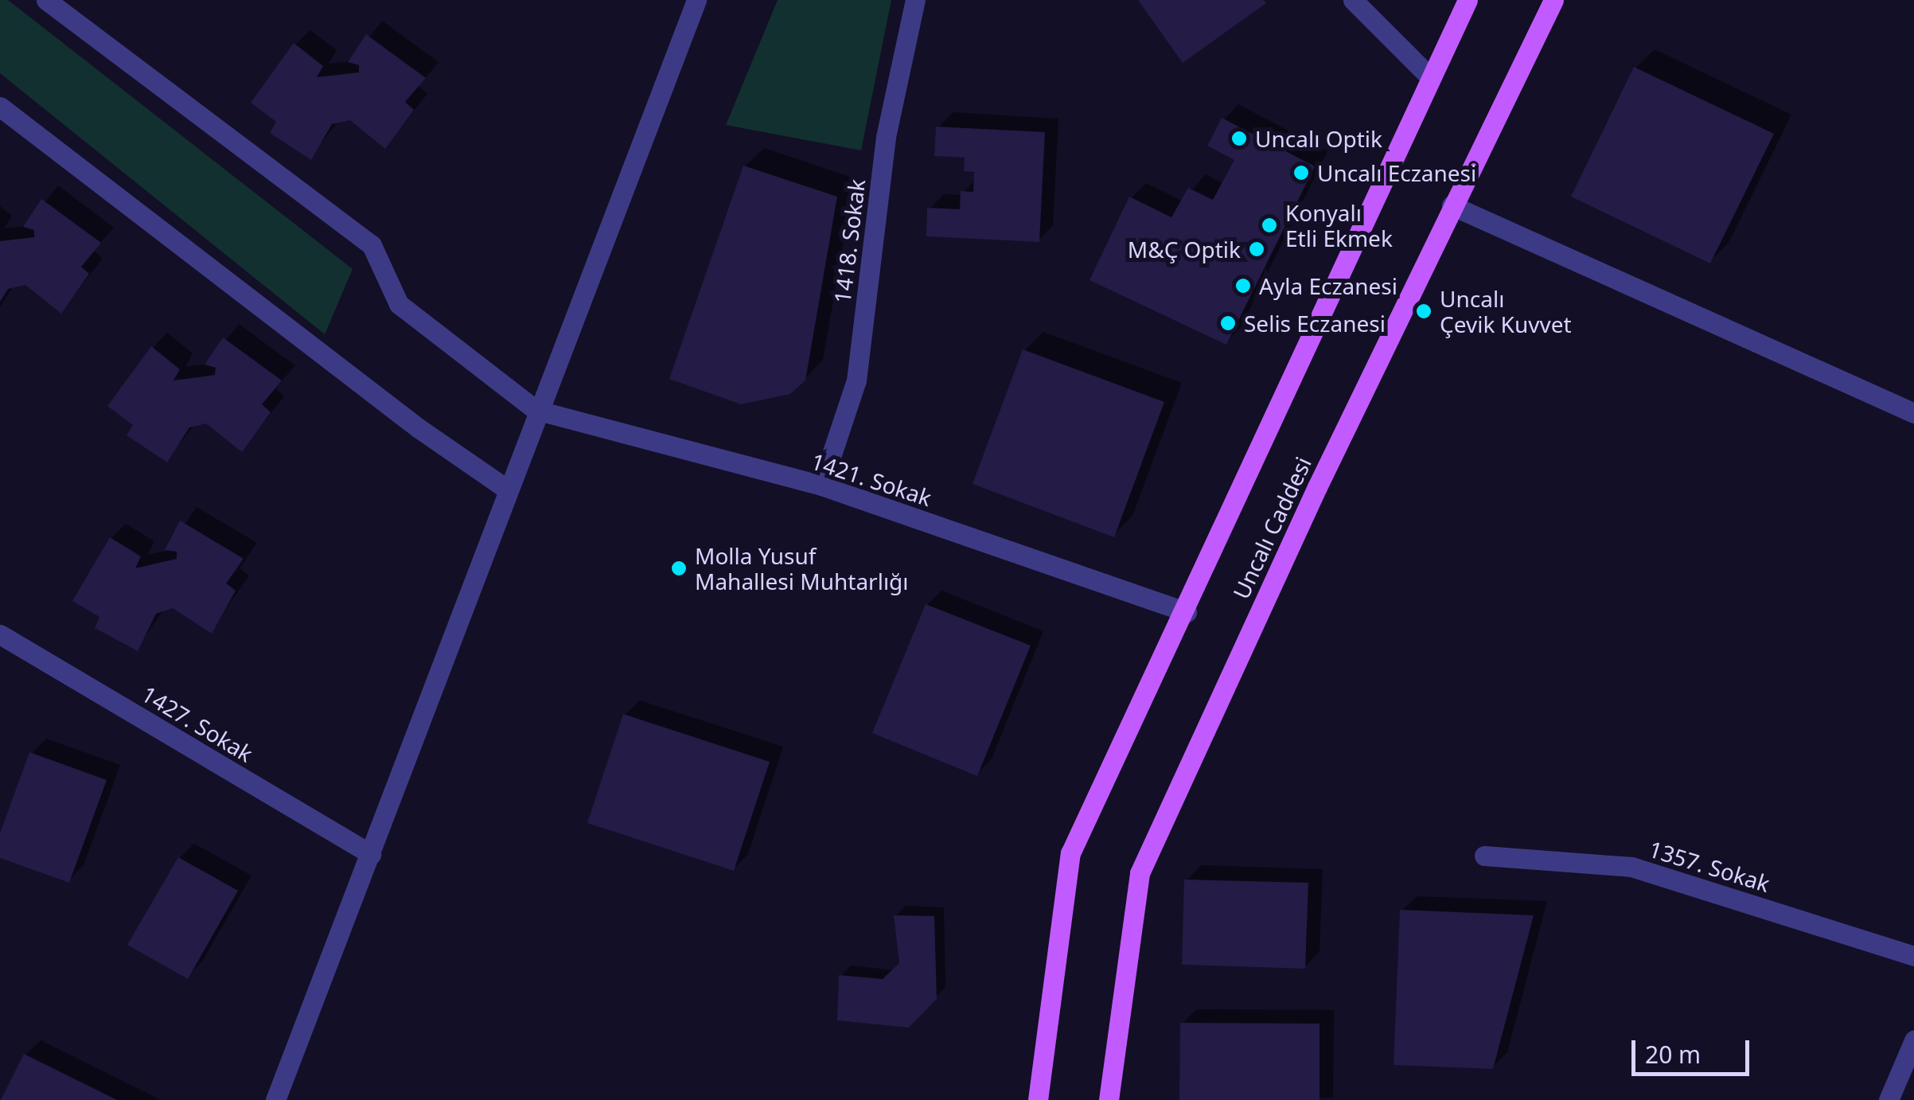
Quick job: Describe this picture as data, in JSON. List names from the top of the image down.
{
  "streets": {
    "main road": ["Uncalı Caddesi"],
    "street": [
      "1418. Sokak",
      "1421. Sokak",
      "1427. Sokak",
      "1357. Sokak"
    ]
  },
  "crossings": [
    ["1418. Sokak", "1421. Sokak"],
    ["1421. Sokak", "Uncalı Caddesi"]
  ],
  "places": [
    "Uncalı Optik",
    "Uncalı Eczanesi",
    "Konyalı Etli Ekmek",
    "M&Ç Optik",
    "Ayla Eczanesi",
    "Uncalı Çevik Kuvvet",
    "Selis Eczanesi",
    "Molla Yusuf Mahallesi Muhtarlığı"
  ],
  "scale_bar": "20 m"
}
